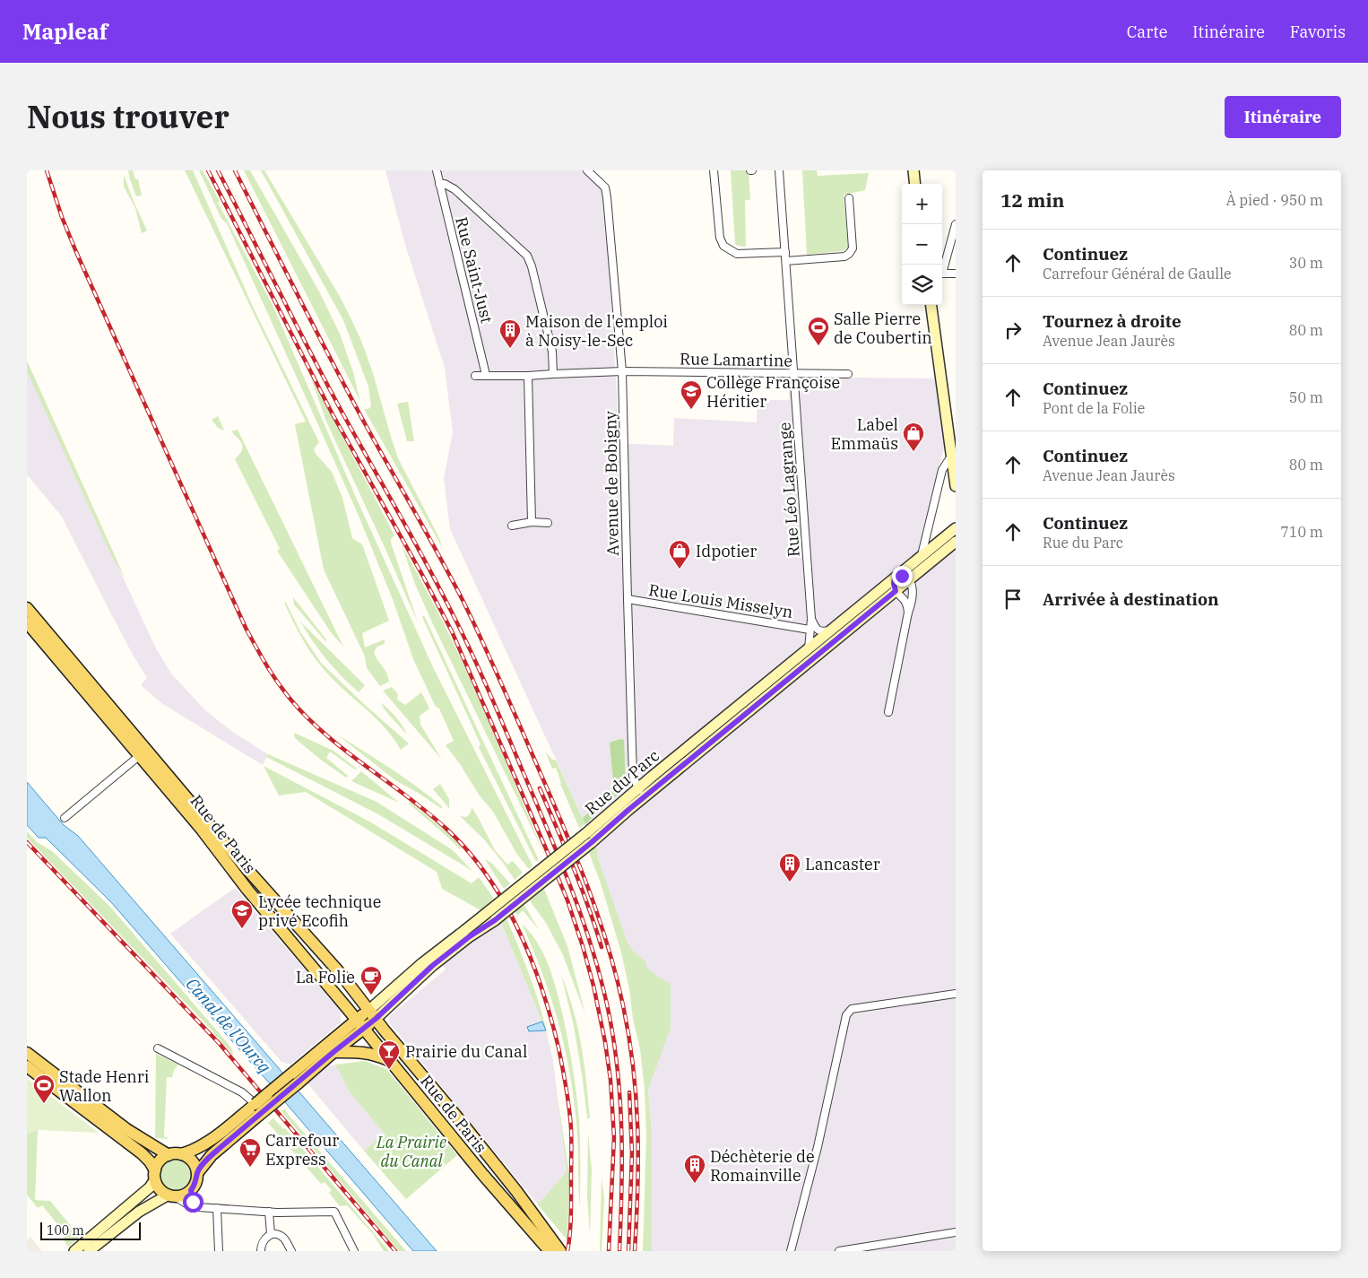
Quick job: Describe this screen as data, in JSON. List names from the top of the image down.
{
  "streets": {
    "main road": ["Rue du Parc", "Rue de Paris"],
    "street": [
      "Rue Saint-Just",
      "Rue Lamartine",
      "Avenue de Bobigny",
      "Rue Léo Lagrange",
      "Rue Louis Misselyn"
    ]
  },
  "crossings": [
    ["Rue Lamartine", "Avenue de Bobigny"],
    ["Rue Lamartine", "Rue Léo Lagrange"],
    ["Avenue de Bobigny", "Rue Louis Misselyn"],
    ["Avenue de Bobigny", "Rue du Parc"],
    ["Rue Léo Lagrange", "Rue Louis Misselyn"],
    ["Rue Léo Lagrange", "Rue du Parc"],
    ["Rue du Parc", "Rue de Paris"]
  ],
  "water": ["Canal de l'Ourcq"],
  "parks": ["La Prairie du Canal"],
  "places": {
    "sports": ["Salle Pierre de Coubertin", "Stade Henri Wallon"],
    "building": ["Maison de l'emploi à Noisy-le-Sec", "Lancaster", "Déchèterie de Romainville"],
    "school or university": ["Collège Françoise Héritier", "Lycée technique privé Ecofih"],
    "shop": ["Label Emmaüs", "Idpotier"],
    "cafe": ["La Folie"],
    "bar": ["Prairie du Canal"],
    "supermarket": ["Carrefour Express"]
  },
  "scale_bar": "100 m",
  "page": {
    "header": "Mapleaf",
    "nav": ["Carte", "Itinéraire", "Favoris"],
    "title": "Nous trouver",
    "buttons": "Itinéraire",
    "heading": ["12 min", "À pied · 950 m"],
    "map_buttons": ["+", "−"],
    "list": [
      ["Continuez", "Carrefour Général de Gaulle", "30 m"],
      ["Tournez à droite", "Avenue Jean Jaurès", "80 m"],
      ["Continuez", "Pont de la Folie", "50 m"],
      ["Continuez", "Avenue Jean Jaurès", "80 m"],
      ["Continuez", "Rue du Parc", "710 m"],
      "Arrivée à destination"
    ],
    "scale": "100 m"
  }
}
